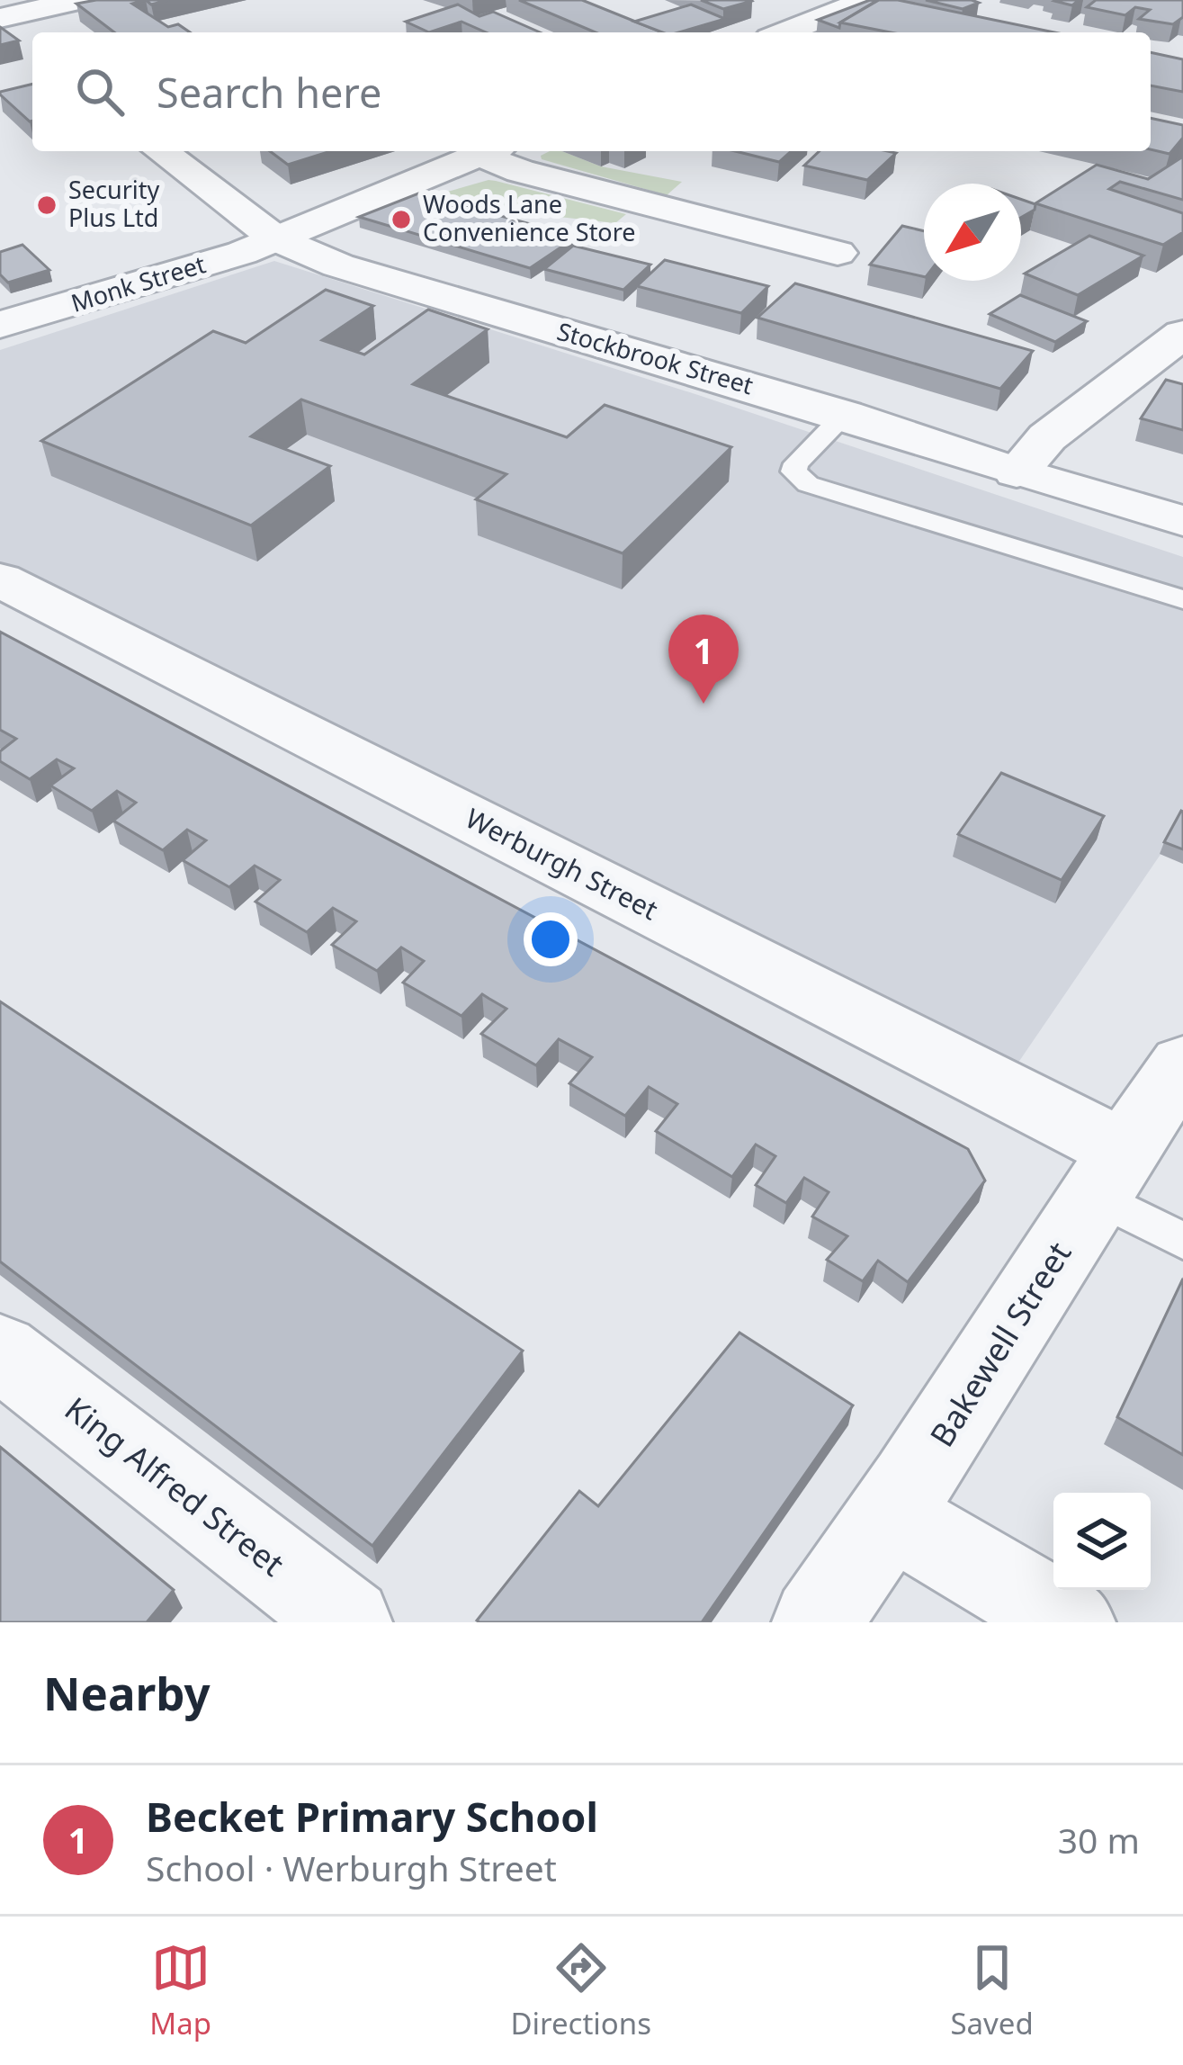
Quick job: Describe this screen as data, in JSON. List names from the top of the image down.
{
  "streets": {
    "street": [
      "Monk Street",
      "Stockbrook Street",
      "Werburgh Street",
      "Bakewell Street",
      "King Alfred Street"
    ]
  },
  "crossings": [
    ["Monk Street", "Stockbrook Street"],
    ["Werburgh Street", "Bakewell Street"]
  ],
  "places": ["Security Plus Ltd", "Woods Lane Convenience Store"],
  "north": "bottom left",
  "page": {
    "search": "Search here",
    "pins": "1",
    "heading": "Nearby",
    "list": [
      {
        "mark": "1",
        "name": "Becket Primary School",
        "note": "School · Werburgh Street",
        "value": "30 m"
      }
    ],
    "nav": ["Map", "Directions", "Saved"]
  }
}
